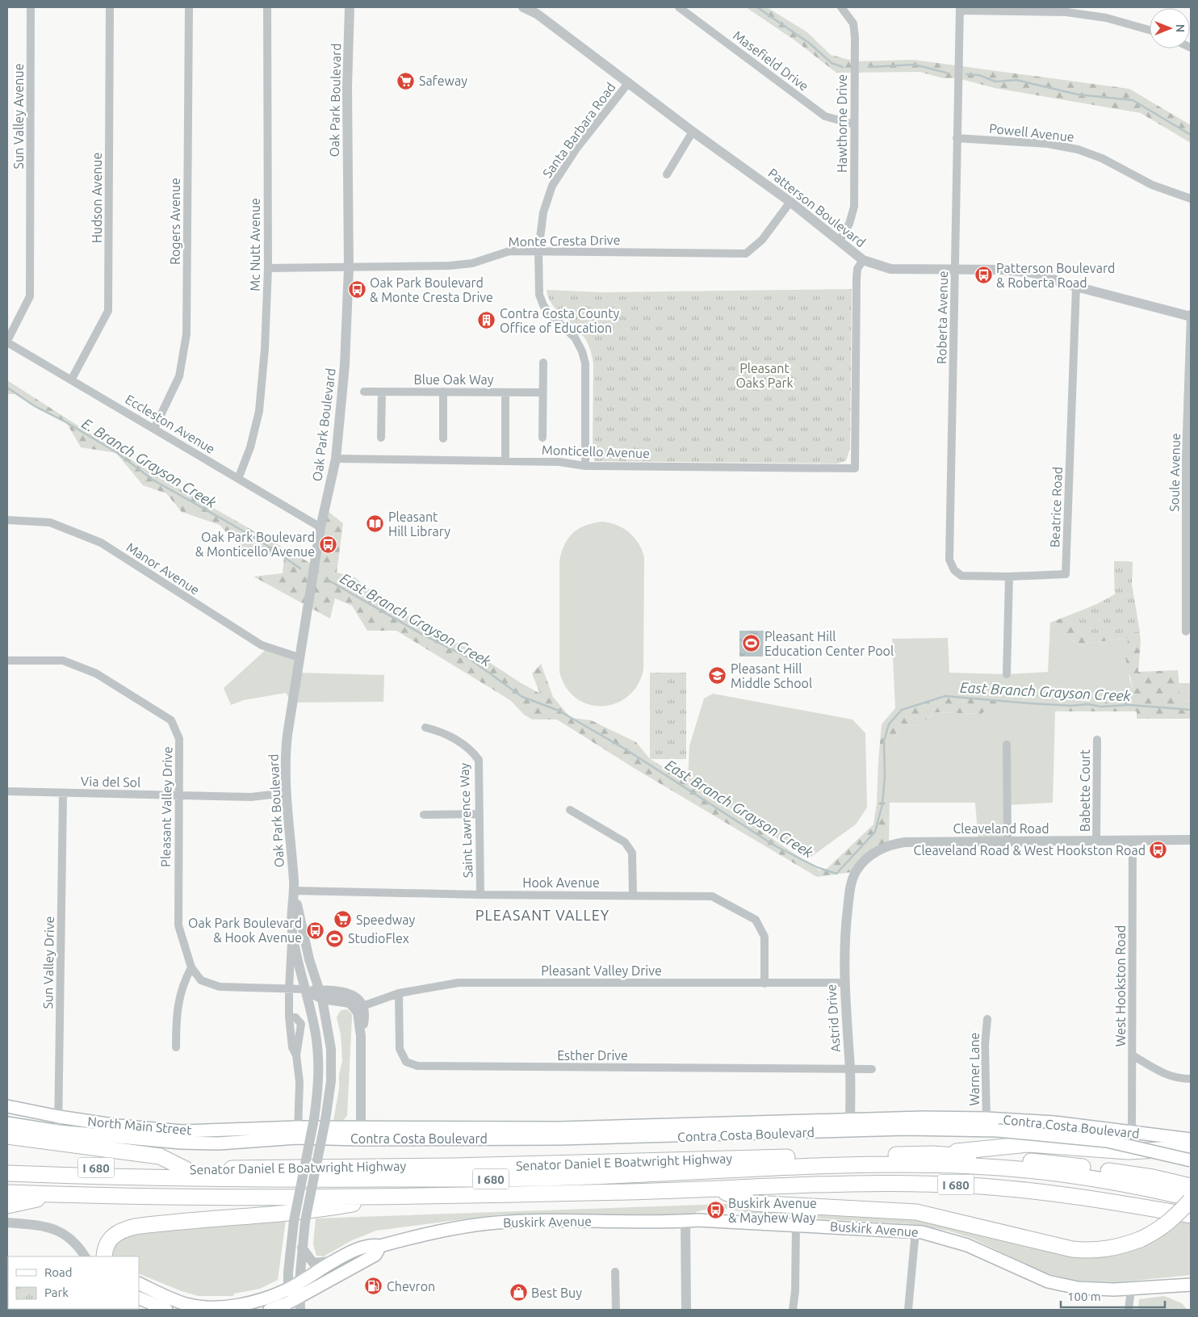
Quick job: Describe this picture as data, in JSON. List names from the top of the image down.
{
  "streets": {
    "highway": ["Senator Daniel E Boatwright Highway", "I 680"],
    "main road": ["North Main Street", "Contra Costa Boulevard", "Buskirk Avenue"],
    "street": [
      "Masefield Drive",
      "Oak Park Boulevard",
      "Sun Valley Avenue",
      "Hawthorne Drive",
      "Santa Barbara Road",
      "Powell Avenue",
      "Hudson Avenue",
      "Patterson Boulevard",
      "Rogers Avenue",
      "Monte Cresta Drive",
      "Mc Nutt Avenue",
      "Roberta Avenue",
      "Blue Oak Way",
      "Eccleston Avenue",
      "Monticello Avenue",
      "Soule Avenue",
      "Beatrice Road",
      "Manor Avenue",
      "Via del Sol",
      "Babette Court",
      "Pleasant Valley Drive",
      "Saint Lawrence Way",
      "Cleaveland Road",
      "Hook Avenue",
      "Sun Valley Drive",
      "West Hookston Road",
      "Astrid Drive",
      "Esther Drive",
      "Warner Lane"
    ]
  },
  "crossings": [
    ["Masefield Drive", "Hawthorne Drive"],
    ["Oak Park Boulevard", "Monte Cresta Drive"],
    ["Oak Park Boulevard", "Eccleston Avenue"],
    ["Oak Park Boulevard", "Monticello Avenue"],
    ["Oak Park Boulevard", "Manor Avenue"],
    ["Oak Park Boulevard", "Via del Sol"],
    ["Oak Park Boulevard", "Pleasant Valley Drive"],
    ["Oak Park Boulevard", "Hook Avenue"],
    ["Oak Park Boulevard", "North Main Street"],
    ["Oak Park Boulevard", "Contra Costa Boulevard"],
    ["Oak Park Boulevard", "Buskirk Avenue"],
    ["Sun Valley Avenue", "Eccleston Avenue"],
    ["Hawthorne Drive", "Patterson Boulevard"],
    ["Santa Barbara Road", "Patterson Boulevard"],
    ["Santa Barbara Road", "Monte Cresta Drive"],
    ["Santa Barbara Road", "Monticello Avenue"],
    ["Powell Avenue", "Roberta Avenue"],
    ["Hudson Avenue", "Eccleston Avenue"],
    ["Patterson Boulevard", "Monte Cresta Drive"],
    ["Patterson Boulevard", "Roberta Avenue"],
    ["Patterson Boulevard", "Monticello Avenue"],
    ["Patterson Boulevard", "Soule Avenue"],
    ["Patterson Boulevard", "Beatrice Road"],
    ["Rogers Avenue", "Eccleston Avenue"],
    ["Monte Cresta Drive", "Mc Nutt Avenue"],
    ["Mc Nutt Avenue", "Eccleston Avenue"],
    ["Roberta Avenue", "Beatrice Road"],
    ["Via del Sol", "Pleasant Valley Drive"],
    ["Via del Sol", "Sun Valley Drive"],
    ["Babette Court", "Cleaveland Road"],
    ["Pleasant Valley Drive", "Hook Avenue"],
    ["Pleasant Valley Drive", "Astrid Drive"],
    ["Pleasant Valley Drive", "Esther Drive"],
    ["Saint Lawrence Way", "Hook Avenue"],
    ["Cleaveland Road", "West Hookston Road"],
    ["Cleaveland Road", "Astrid Drive"],
    ["Sun Valley Drive", "North Main Street"],
    ["West Hookston Road", "Contra Costa Boulevard"],
    ["Astrid Drive", "Esther Drive"],
    ["Astrid Drive", "Contra Costa Boulevard"],
    ["Warner Lane", "Contra Costa Boulevard"],
    ["North Main Street", "Contra Costa Boulevard"]
  ],
  "districts": ["PLEASANT VALLEY"],
  "water": ["E. Branch Grayson Creek", "East Branch Grayson Creek"],
  "parks": ["Pleasant Oaks Park"],
  "places": {
    "supermarket": ["Safeway", "Speedway"],
    "bus stop": [
      "Patterson Boulevard & Roberta Road",
      "Oak Park Boulevard & Monte Cresta Drive",
      "Oak Park Boulevard & Monticello Avenue",
      "Cleaveland Road & West Hookston Road",
      "Oak Park Boulevard & Hook Avenue",
      "Buskirk Avenue & Mayhew Way"
    ],
    "building": ["Contra Costa County Office of Education"],
    "library": ["Pleasant Hill Library"],
    "sports": ["Pleasant Hill Education Center Pool", "StudioFlex"],
    "school or university": ["Pleasant Hill Middle School"],
    "fuel station": ["Chevron"],
    "shop": ["Best Buy"]
  },
  "legend": ["Road", "Park"],
  "scale_bar": "100 m",
  "north": "right"
}
